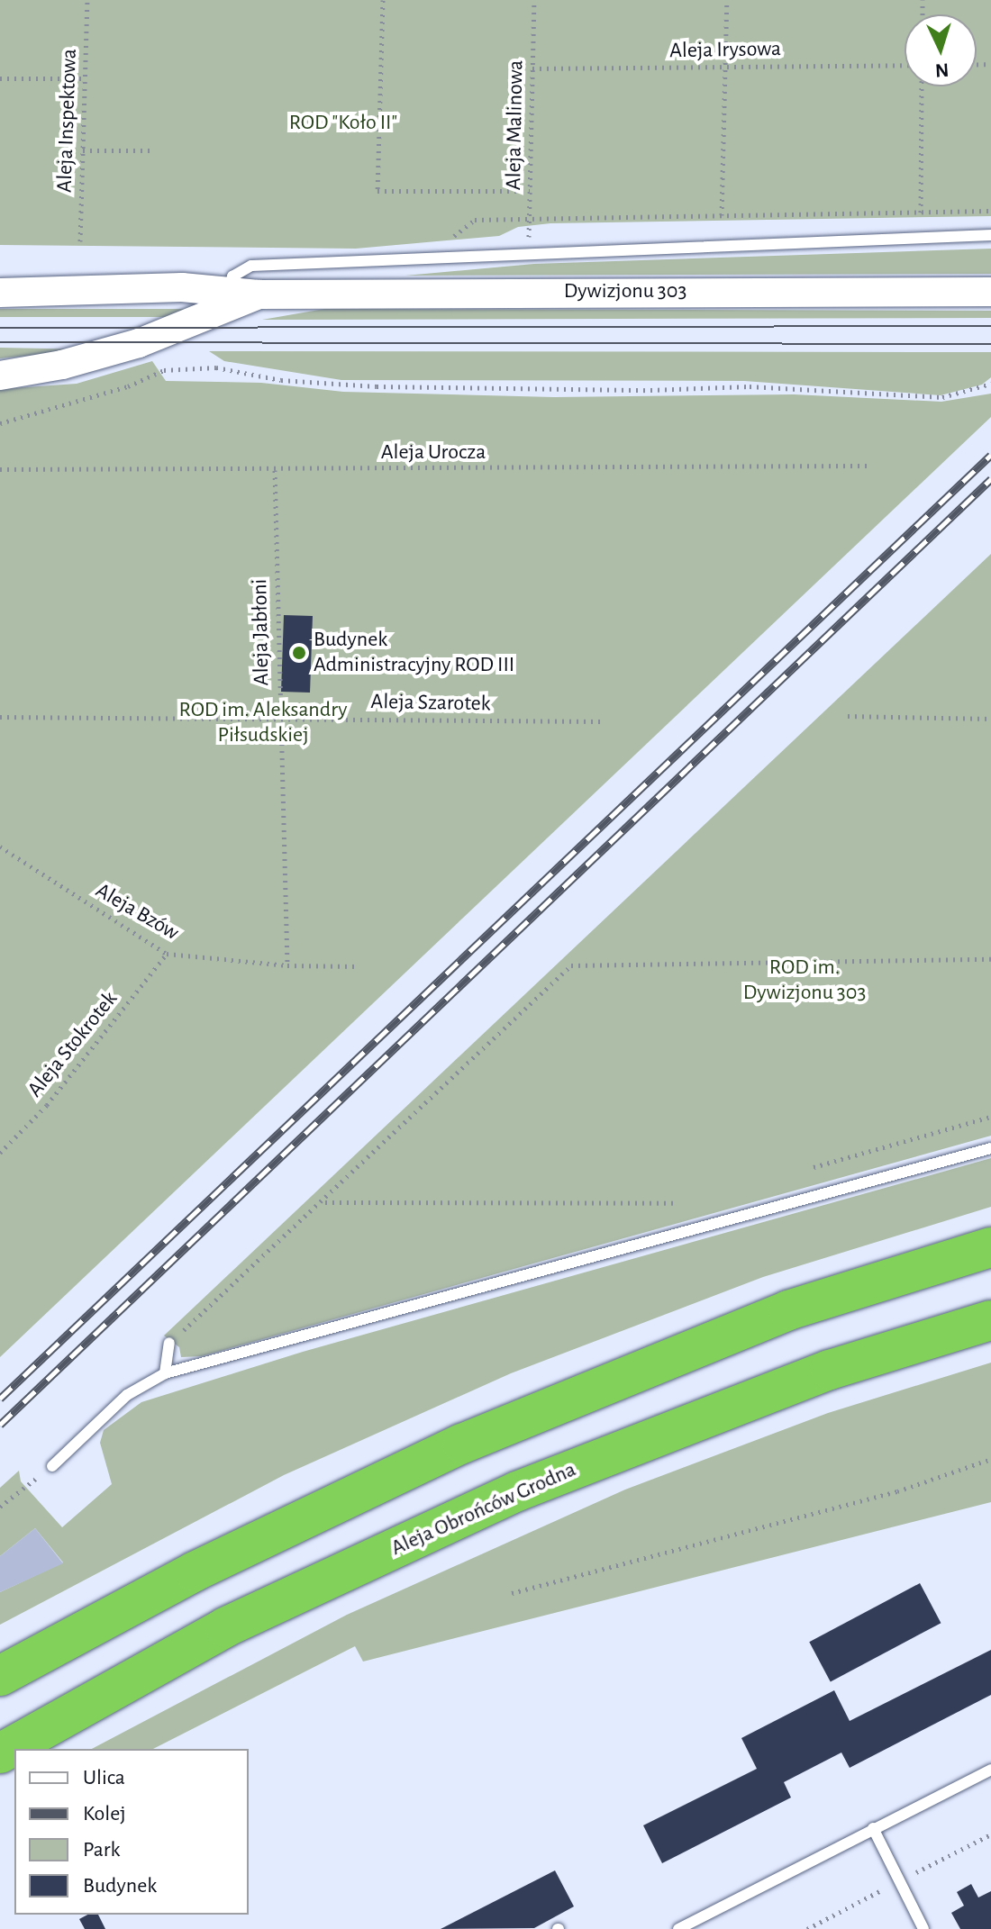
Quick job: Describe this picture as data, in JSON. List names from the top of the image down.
{
  "streets": {
    "highway": ["Aleja Obrońców Grodna"],
    "street": ["Dywizjonu 303"],
    "path": [
      "Aleja Irysowa",
      "Aleja Inspektowa",
      "Aleja Malinowa",
      "Aleja Urocza",
      "Aleja Jabłoni",
      "Aleja Szarotek",
      "Aleja Bzów",
      "Aleja Stokrotek"
    ]
  },
  "crossings": [
    ["Aleja Irysowa", "Aleja Malinowa"],
    ["Aleja Urocza", "Aleja Jabłoni"],
    ["Aleja Jabłoni", "Aleja Szarotek"],
    ["Aleja Jabłoni", "Aleja Bzów"],
    ["Aleja Bzów", "Aleja Stokrotek"]
  ],
  "parks": ["ROD \"Koło II\"", "ROD im. Aleksandry Piłsudskiej", "ROD im. Dywizjonu 303"],
  "places": ["Budynek Administracyjny ROD III"],
  "legend": [
    "Ulica",
    "Kolej",
    "Park",
    "Budynek"
  ],
  "north": "bottom"
}
